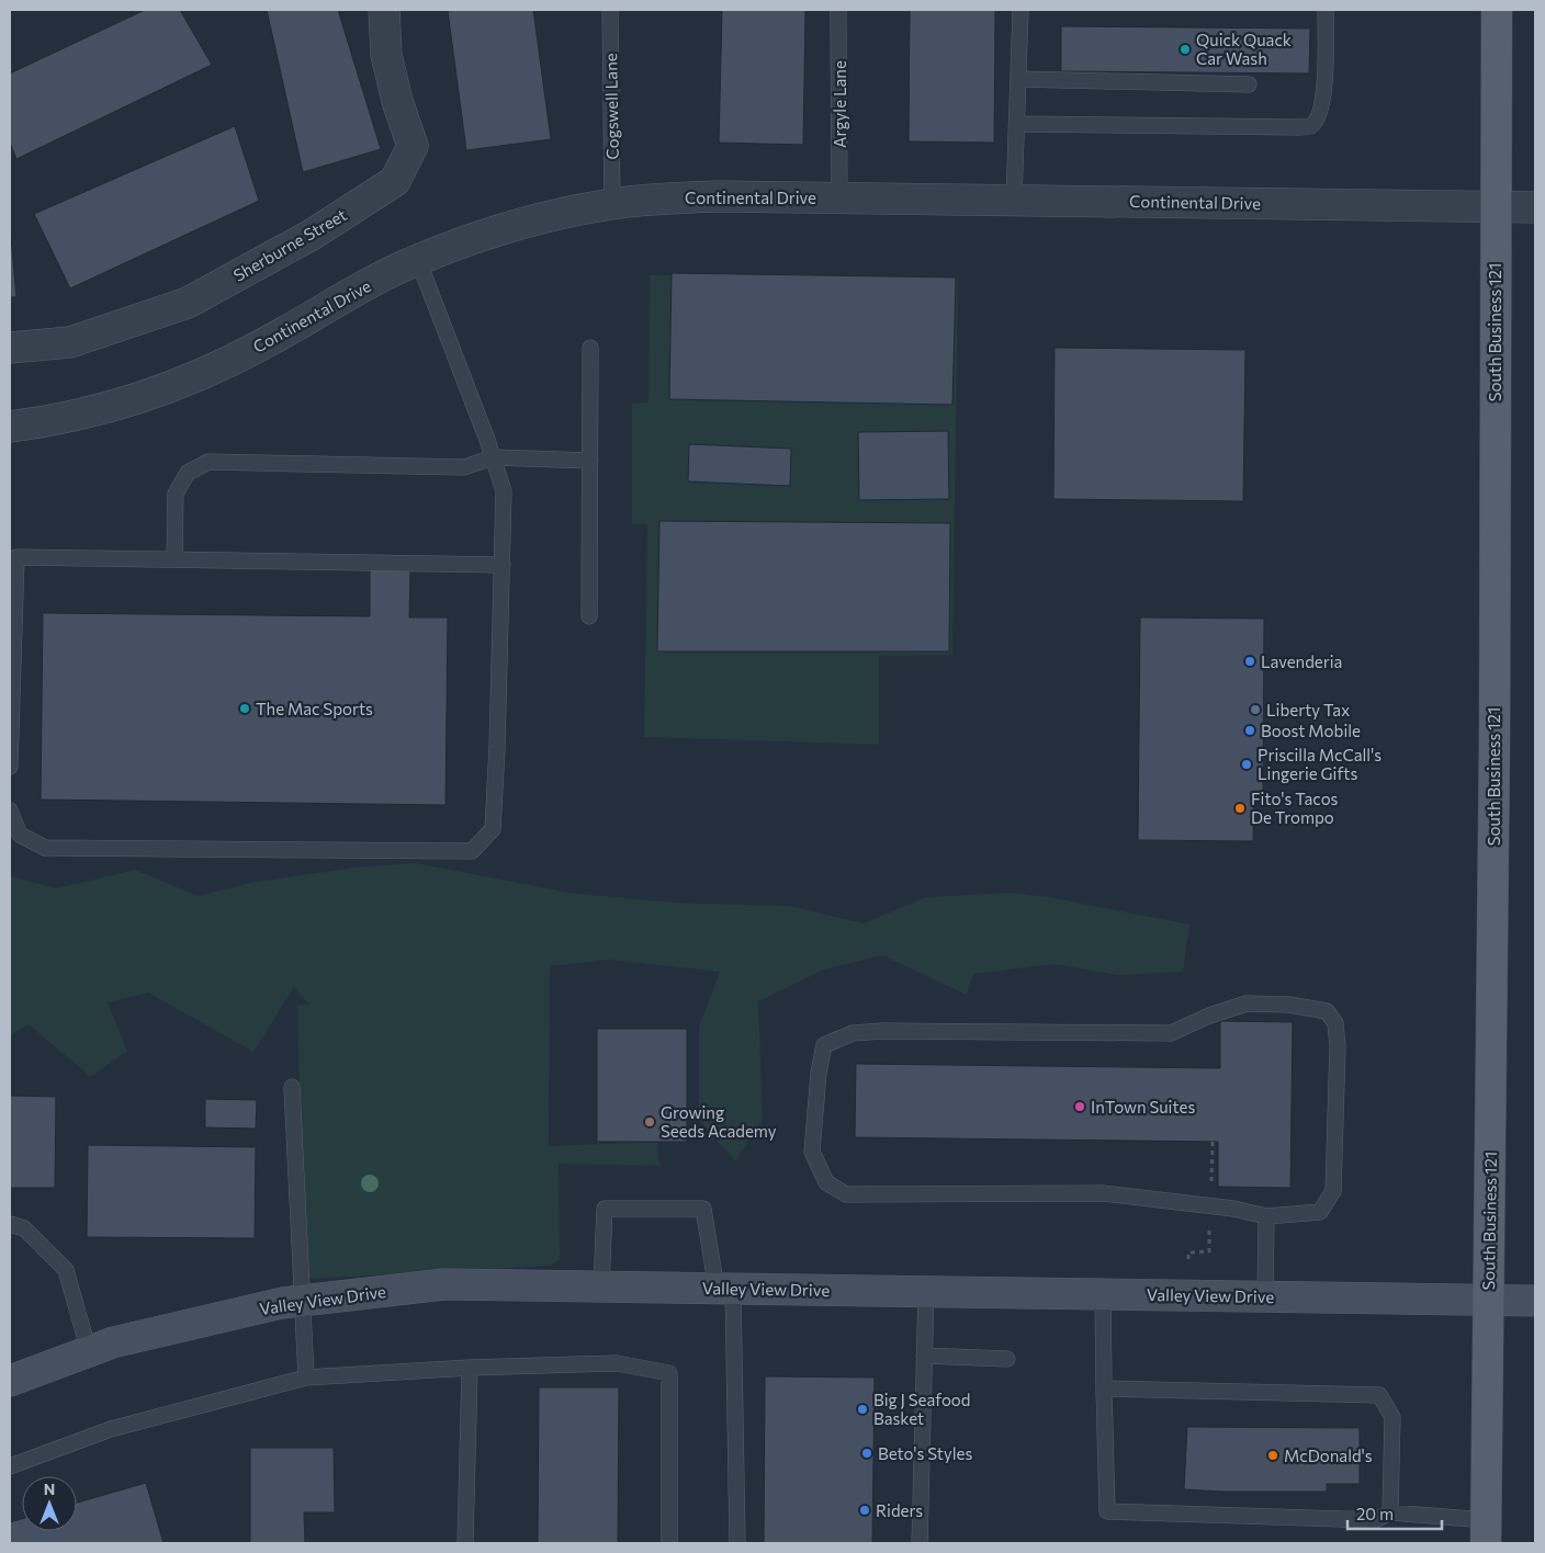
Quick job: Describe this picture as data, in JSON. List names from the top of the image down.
{
  "streets": {
    "main road": ["South Business 121"],
    "street": ["Continental Drive", "Sherburne Street", "Valley View Drive"],
    "lane": ["Argyle Lane", "Cogswell Lane"]
  },
  "crossings": [
    ["Argyle Lane", "Continental Drive"],
    ["Cogswell Lane", "Continental Drive"],
    ["Continental Drive", "South Business 121"],
    ["South Business 121", "Valley View Drive"]
  ],
  "places": [
    "Quick Quack Car Wash",
    "Lavenderia",
    "The Mac Sports",
    "Liberty Tax",
    "Boost Mobile",
    "Priscilla McCall's Lingerie Gifts",
    "Fito's Tacos De Trompo",
    "InTown Suites",
    "Growing Seeds Academy",
    "Big J Seafood Basket",
    "Beto's Styles",
    "McDonald's",
    "Riders"
  ],
  "scale_bar": "20 m",
  "north": "top"
}
